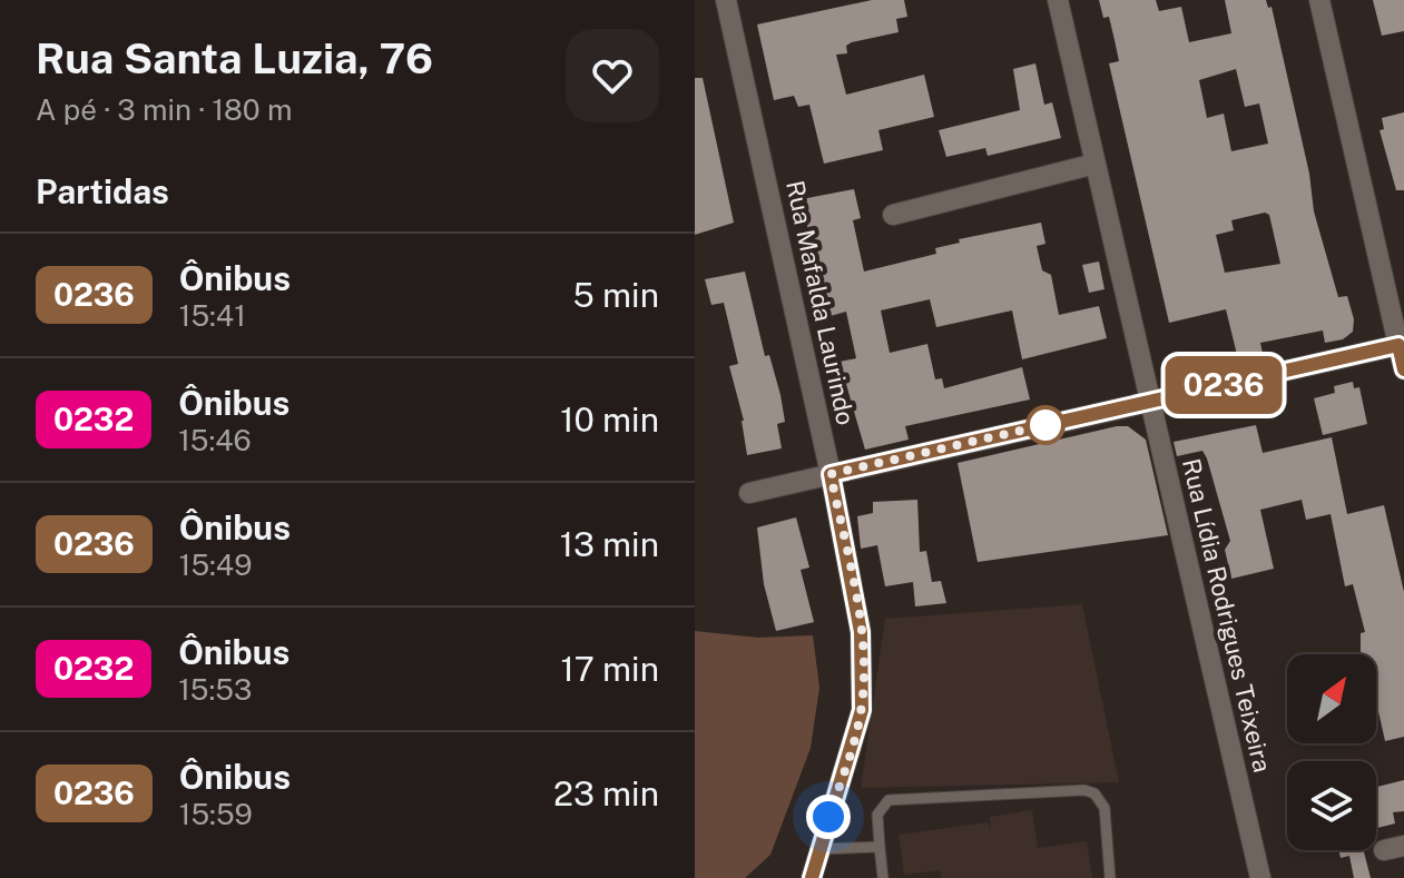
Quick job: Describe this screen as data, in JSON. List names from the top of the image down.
{
  "streets": {
    "street": ["Rua Mafalda Laurindo", "Rua Lídia Rodrigues Teixeira"]
  },
  "lines": ["bus line 0236"],
  "north": "top right",
  "page": {
    "heading": [
      ["Rua Santa Luzia, 76", "A pé · 3 min · 180 m"],
      "Partidas"
    ],
    "on_map": "0236",
    "list": [
      {
        "mark": "0236",
        "name": "Ônibus",
        "note": "15:41",
        "value": "5 min"
      },
      {
        "mark": "0232",
        "name": "Ônibus",
        "note": "15:46",
        "value": "10 min"
      },
      {
        "mark": "0236",
        "name": "Ônibus",
        "note": "15:49",
        "value": "13 min"
      },
      {
        "mark": "0232",
        "name": "Ônibus",
        "note": "15:53",
        "value": "17 min"
      },
      {
        "mark": "0236",
        "name": "Ônibus",
        "note": "15:59",
        "value": "23 min"
      }
    ]
  }
}
